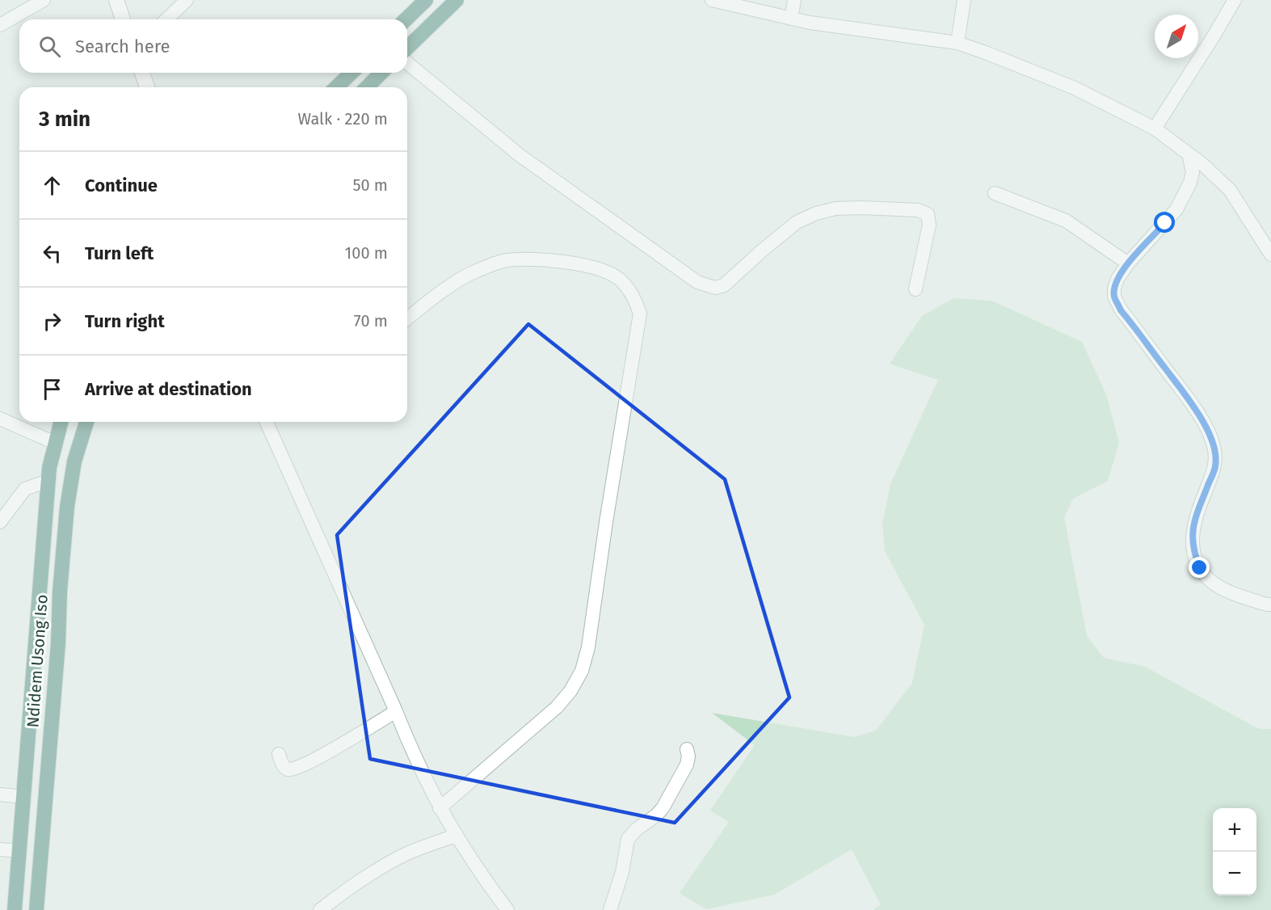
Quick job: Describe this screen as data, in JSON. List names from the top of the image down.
{
  "streets": {
    "highway": ["Ndidem Usong Iso"]
  },
  "north": "top right",
  "page": {
    "search": "Search here",
    "heading": ["3 min", "Walk · 220 m"],
    "list": [
      ["Continue", "50 m"],
      ["Turn left", "100 m"],
      ["Turn right", "70 m"],
      "Arrive at destination"
    ],
    "map_buttons": ["+", "−"]
  }
}
